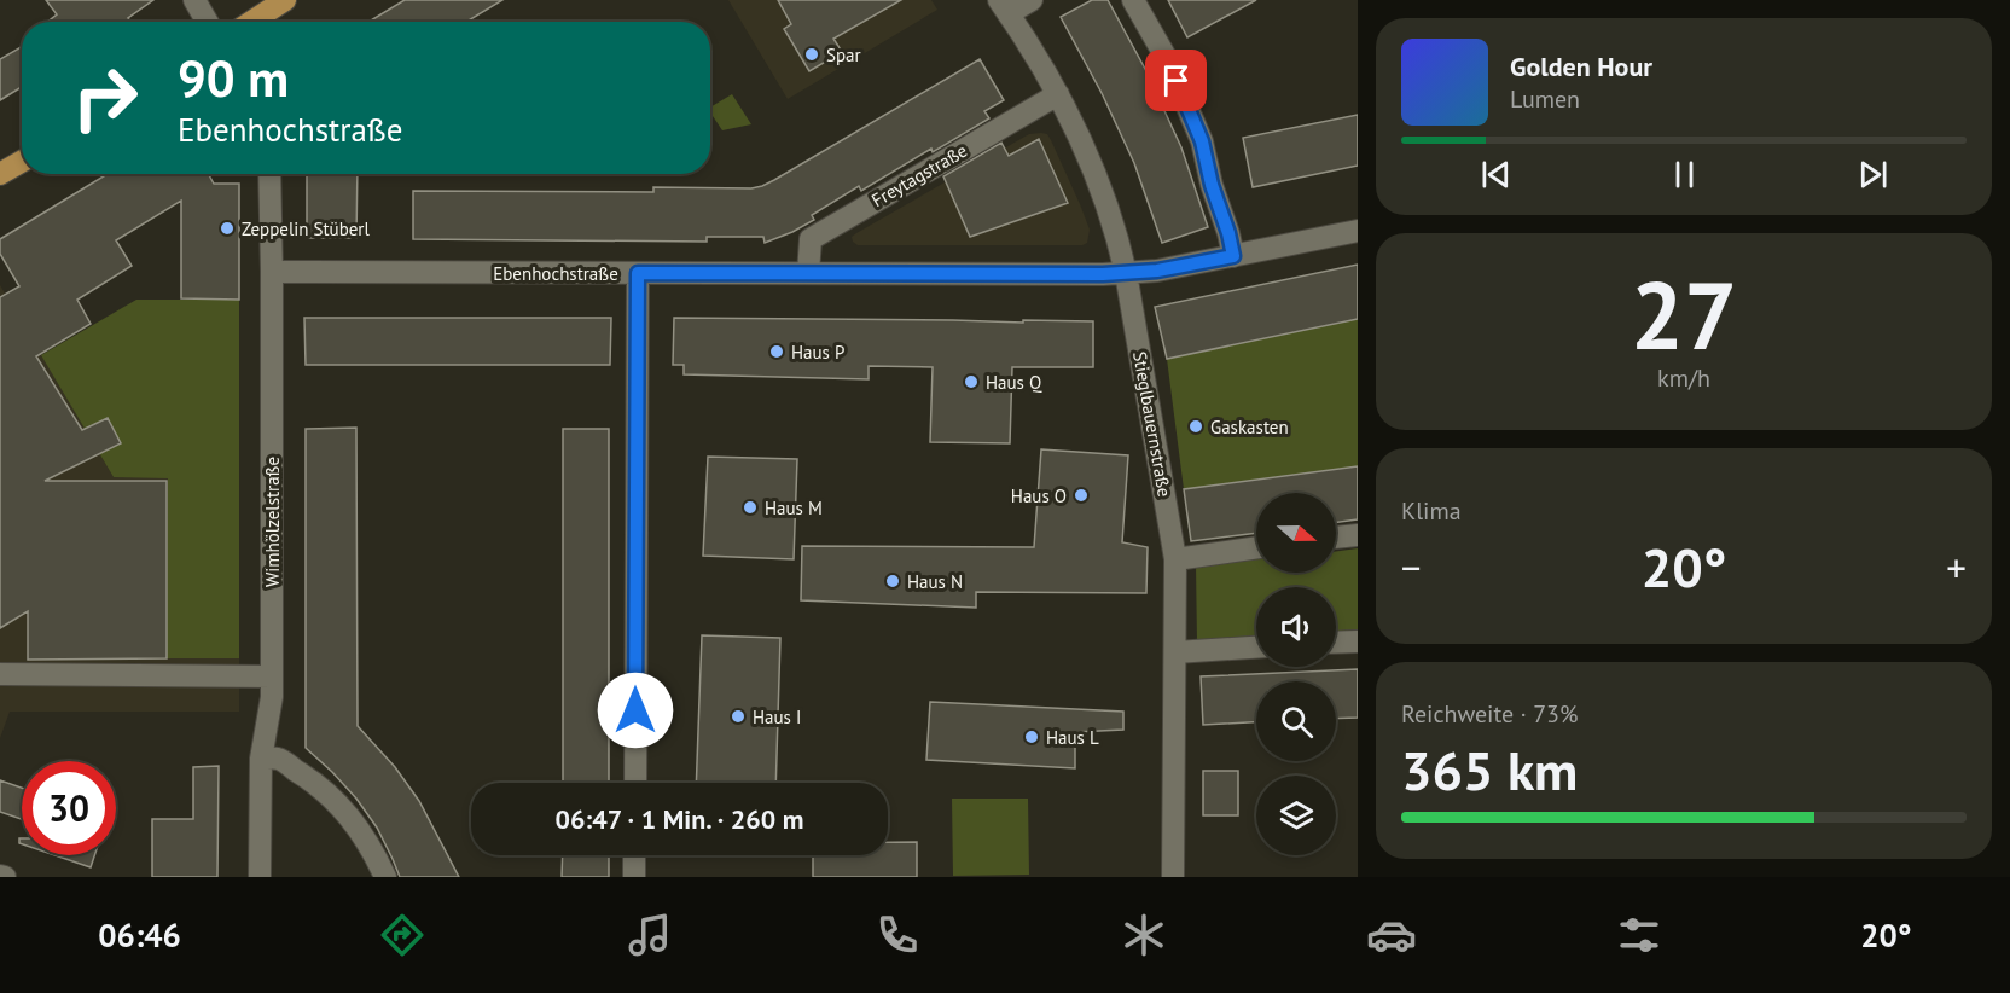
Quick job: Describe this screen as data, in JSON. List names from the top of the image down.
{
  "streets": {
    "street": [
      "Freytagstraße",
      "Ebenhochstraße",
      "Stieglbauernstraße",
      "Wimhölzelstraße"
    ]
  },
  "crossings": [
    ["Freytagstraße", "Ebenhochstraße"],
    ["Freytagstraße", "Stieglbauernstraße"],
    ["Ebenhochstraße", "Stieglbauernstraße"],
    ["Ebenhochstraße", "Wimhölzelstraße"]
  ],
  "places": [
    "Spar",
    "Zeppelin Stüberl",
    "Haus P",
    "Haus Q",
    "Gaskasten",
    "Haus O",
    "Haus M",
    "Haus N",
    "Haus I",
    "Haus L"
  ],
  "north": "right",
  "page": {
    "turn": ["90 m", "Ebenhochstraße"],
    "song": ["Golden Hour", "Lumen"],
    "tile": [
      ["27", "km/h"],
      "Klima",
      ["Reichweite · 73%", "365 km"]
    ],
    "heat": ["−", "20°", "+"],
    "limit": "30",
    "trip": "06:47 · 1 Min. · 260 m",
    "tabs": ["06:46", "20°"]
  }
}
